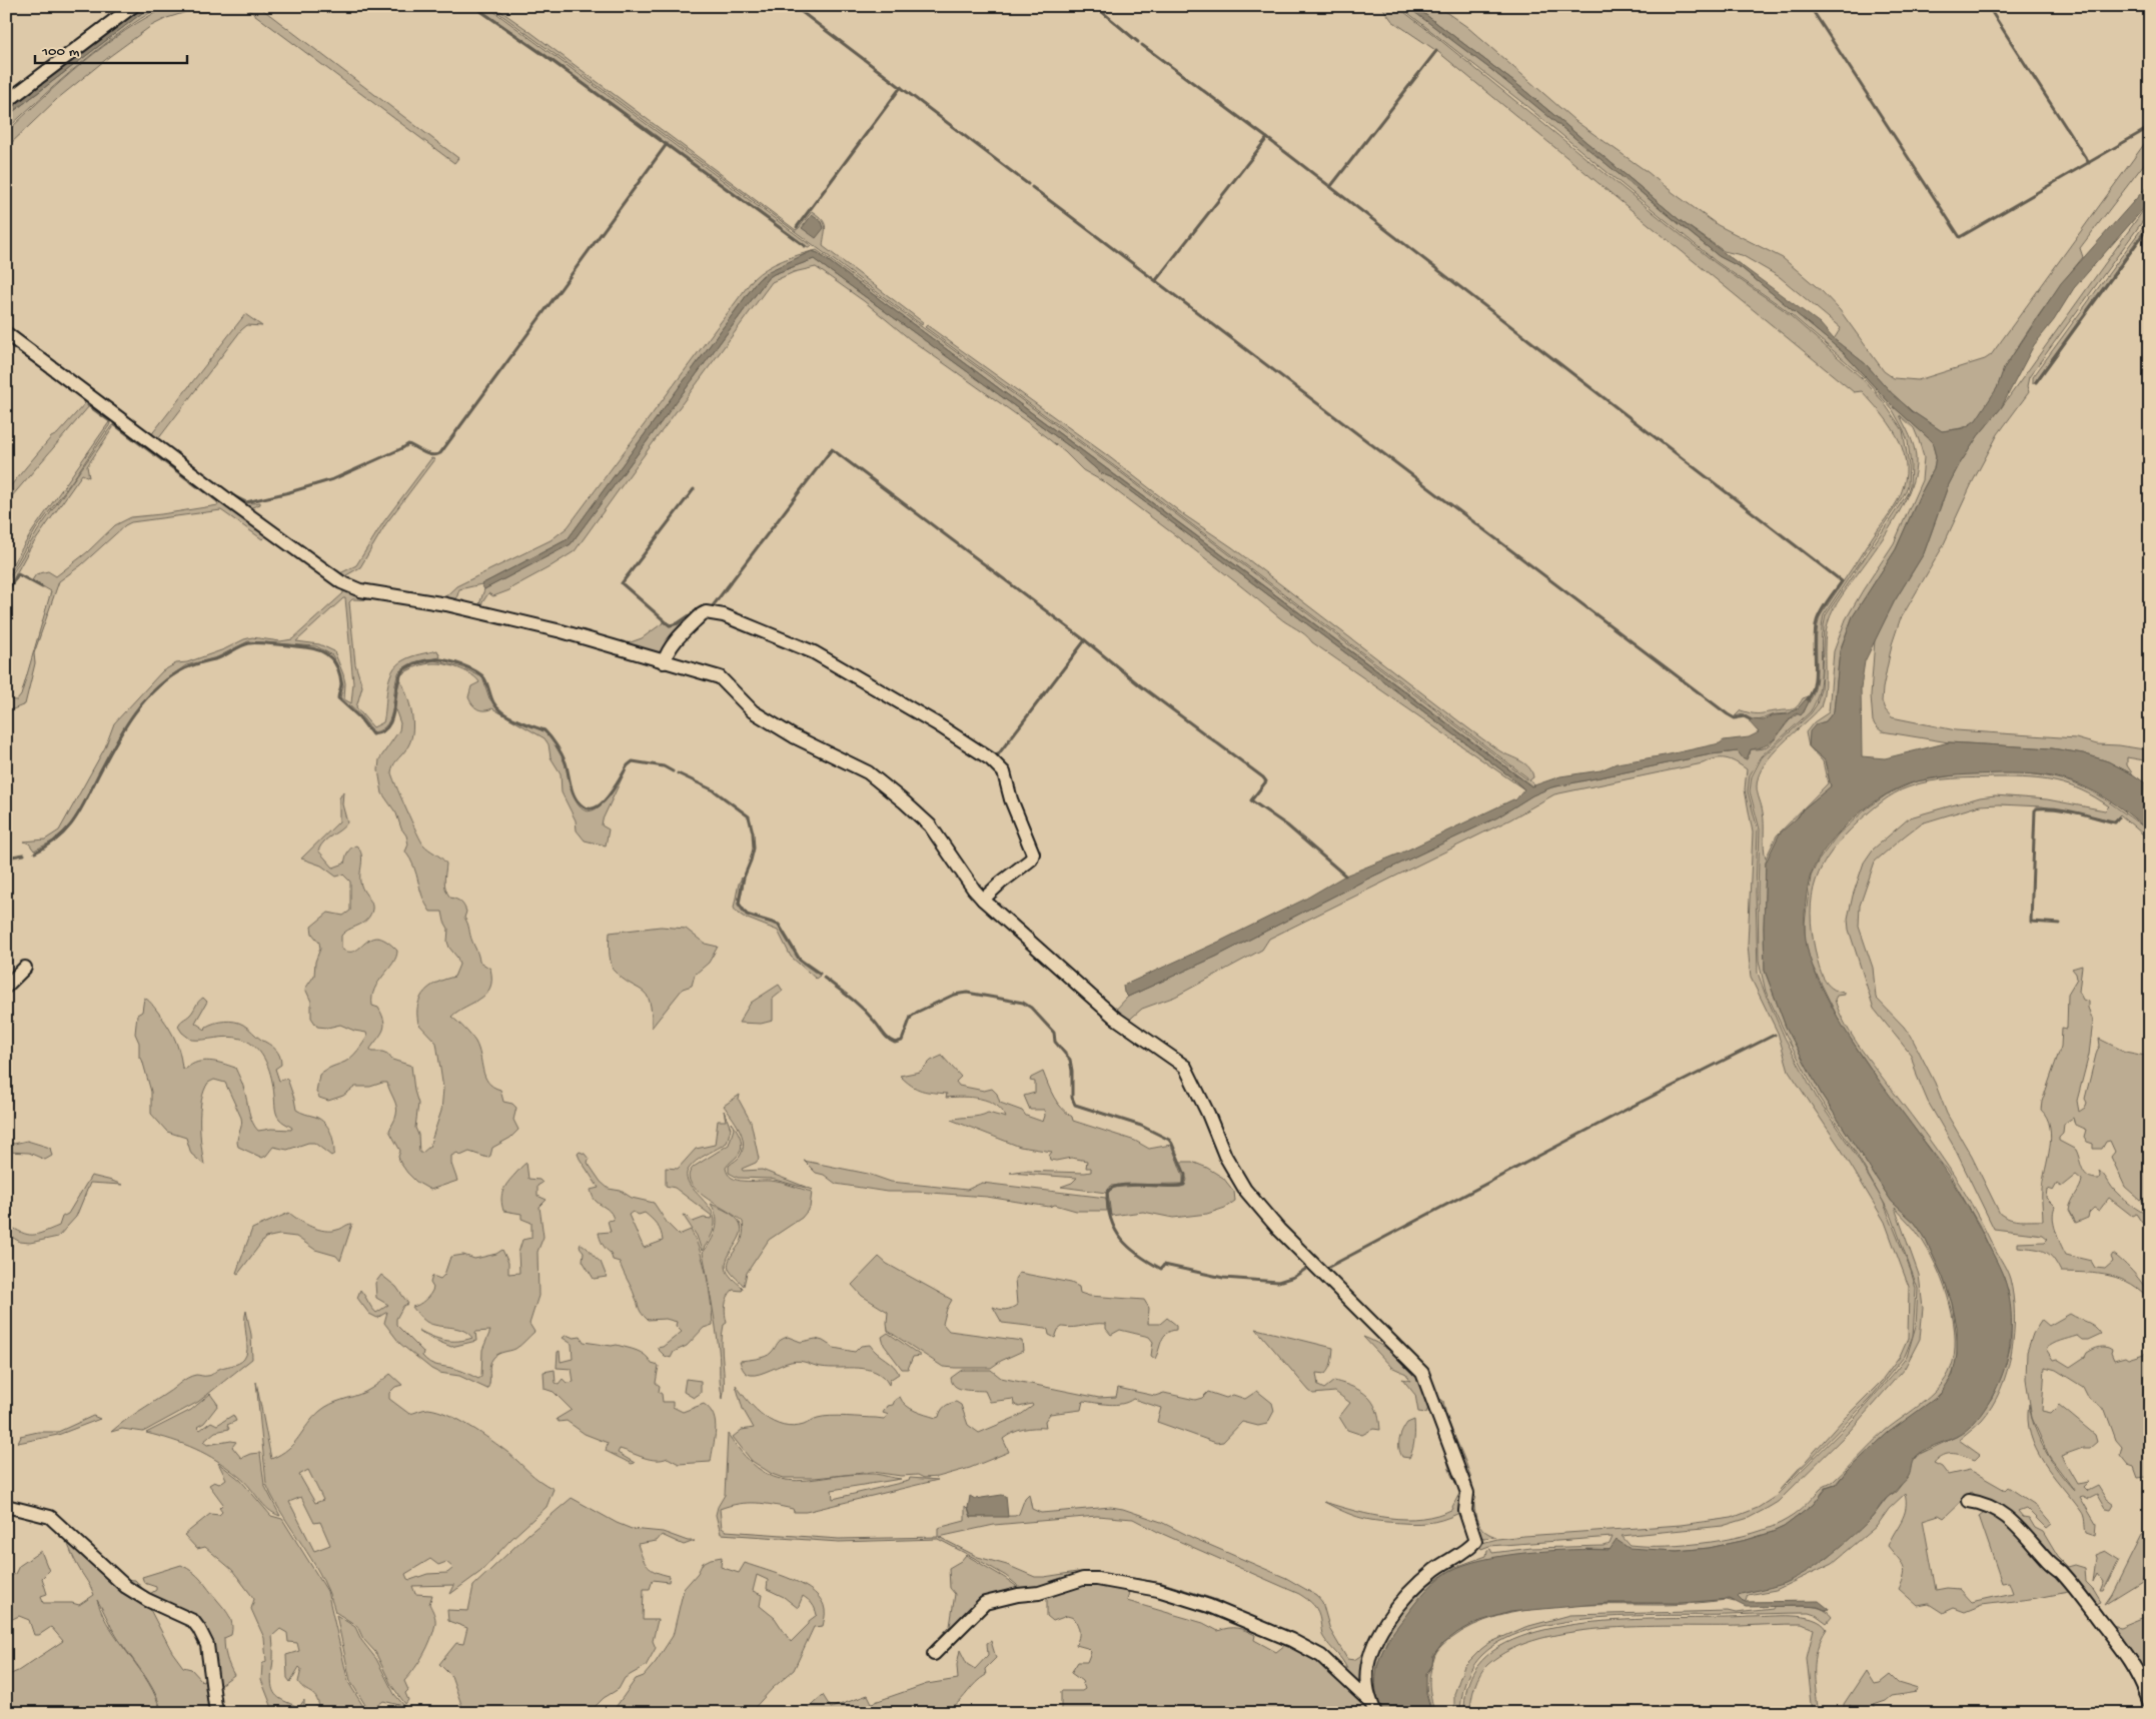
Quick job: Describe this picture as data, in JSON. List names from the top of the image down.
{
  "scale_bar": "100 m"
}
